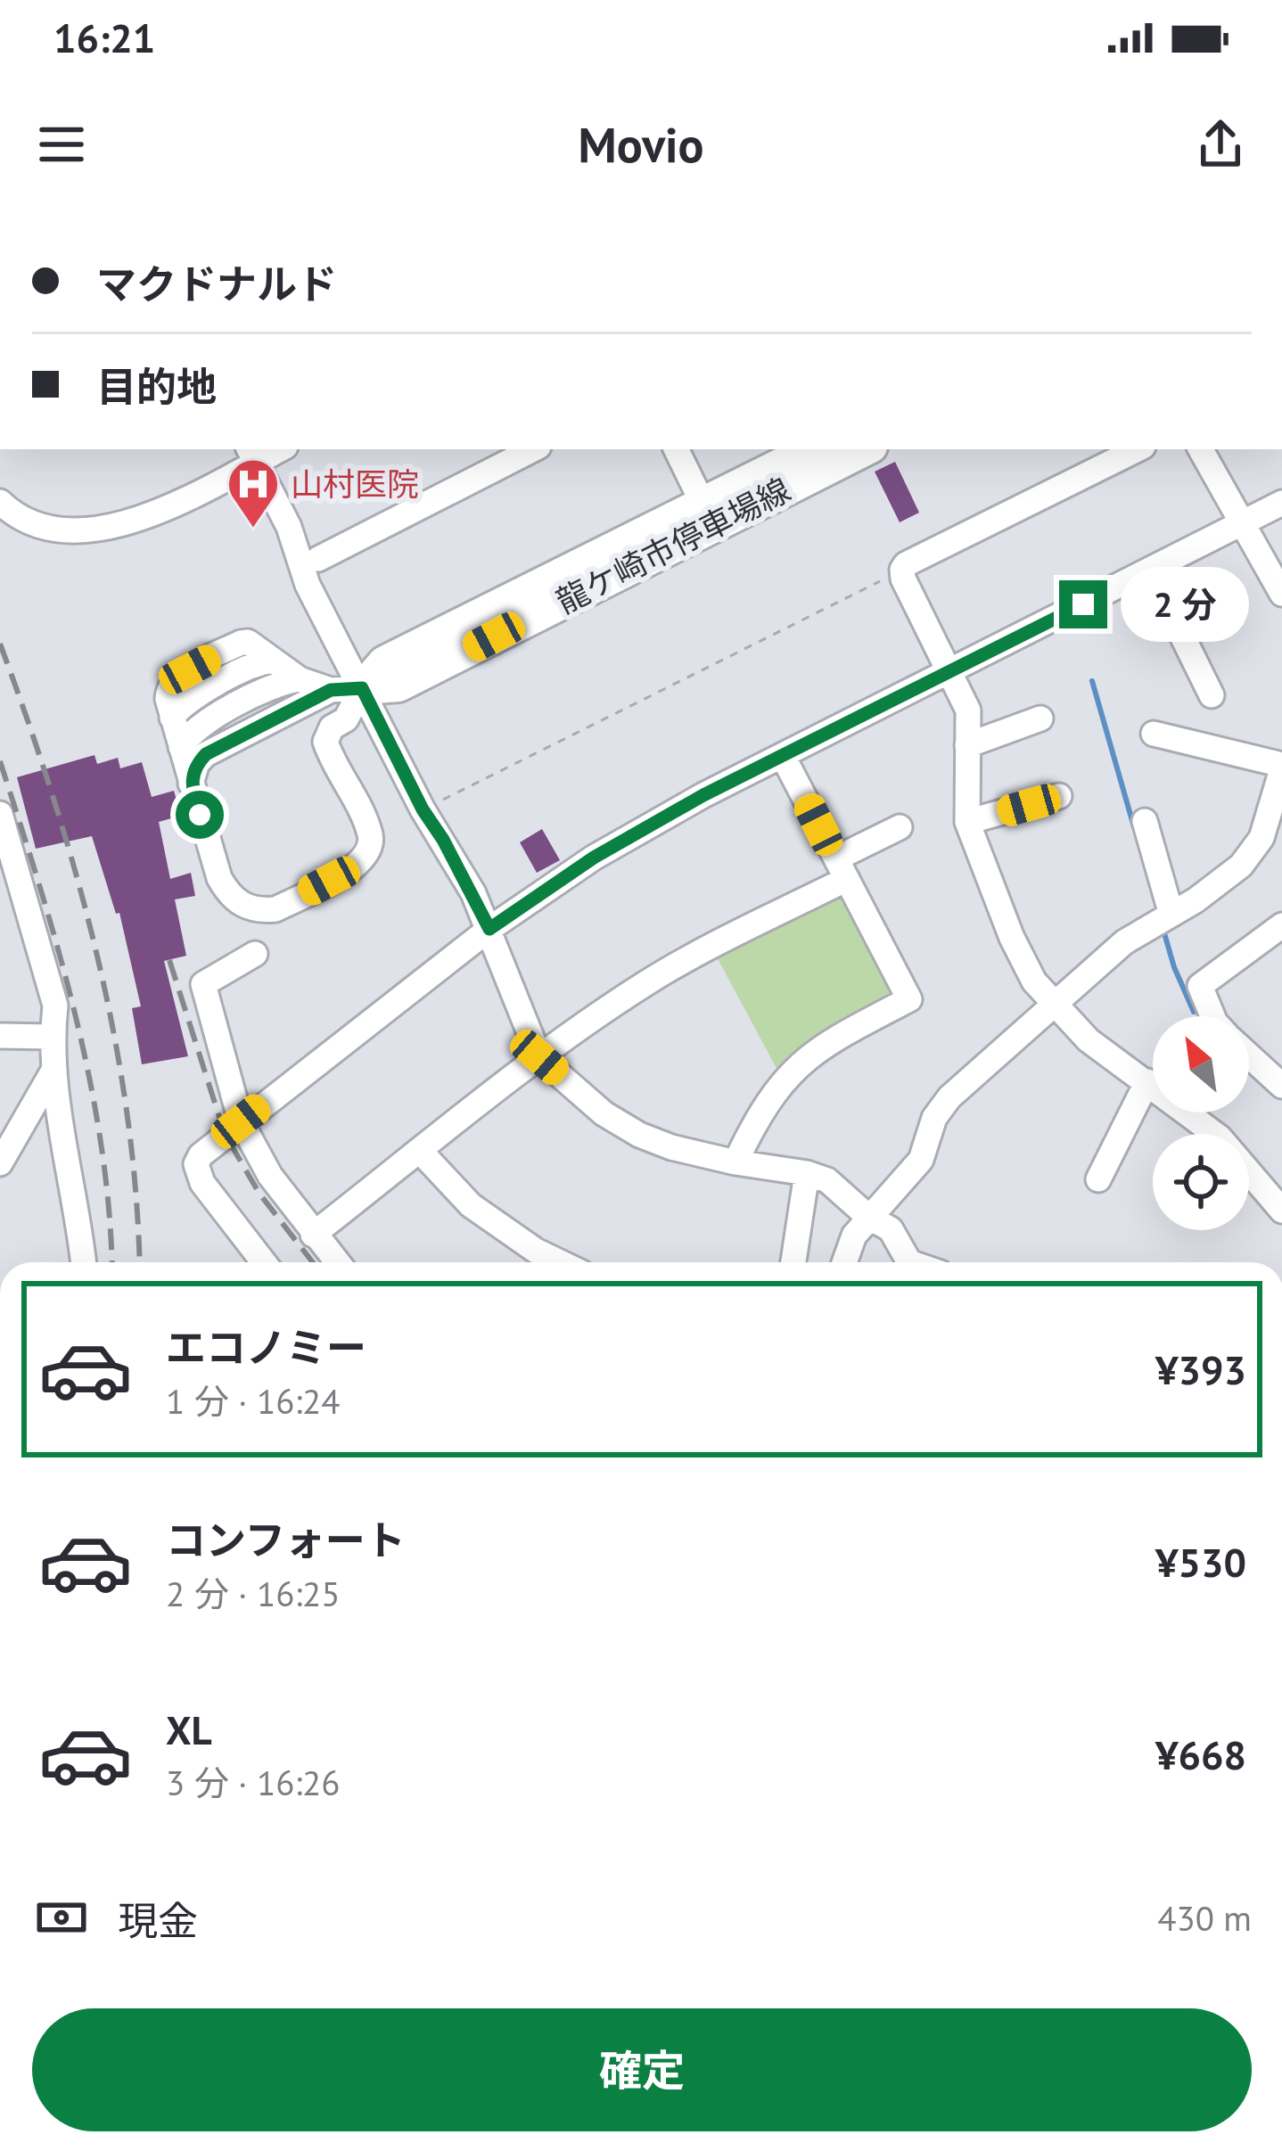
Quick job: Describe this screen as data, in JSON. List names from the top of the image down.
{
  "streets": {
    "main road": ["龍ケ崎市停車場線"]
  },
  "places": {
    "hospital": ["山村医院"]
  },
  "north": "top left",
  "page": {
    "status": "16:21",
    "header": "Movio",
    "banner": ["マクドナルド", "目的地"],
    "bubble": "2 分",
    "list": [
      {
        "name": "エコノミー",
        "note": "1 分 · 16:24",
        "value": "¥393"
      },
      {
        "name": "コンフォート",
        "note": "2 分 · 16:25",
        "value": "¥530"
      },
      {
        "name": "XL",
        "note": "3 分 · 16:26",
        "value": "¥668"
      }
    ],
    "pay": ["現金", "430 m"],
    "buttons": "確定"
  }
}
